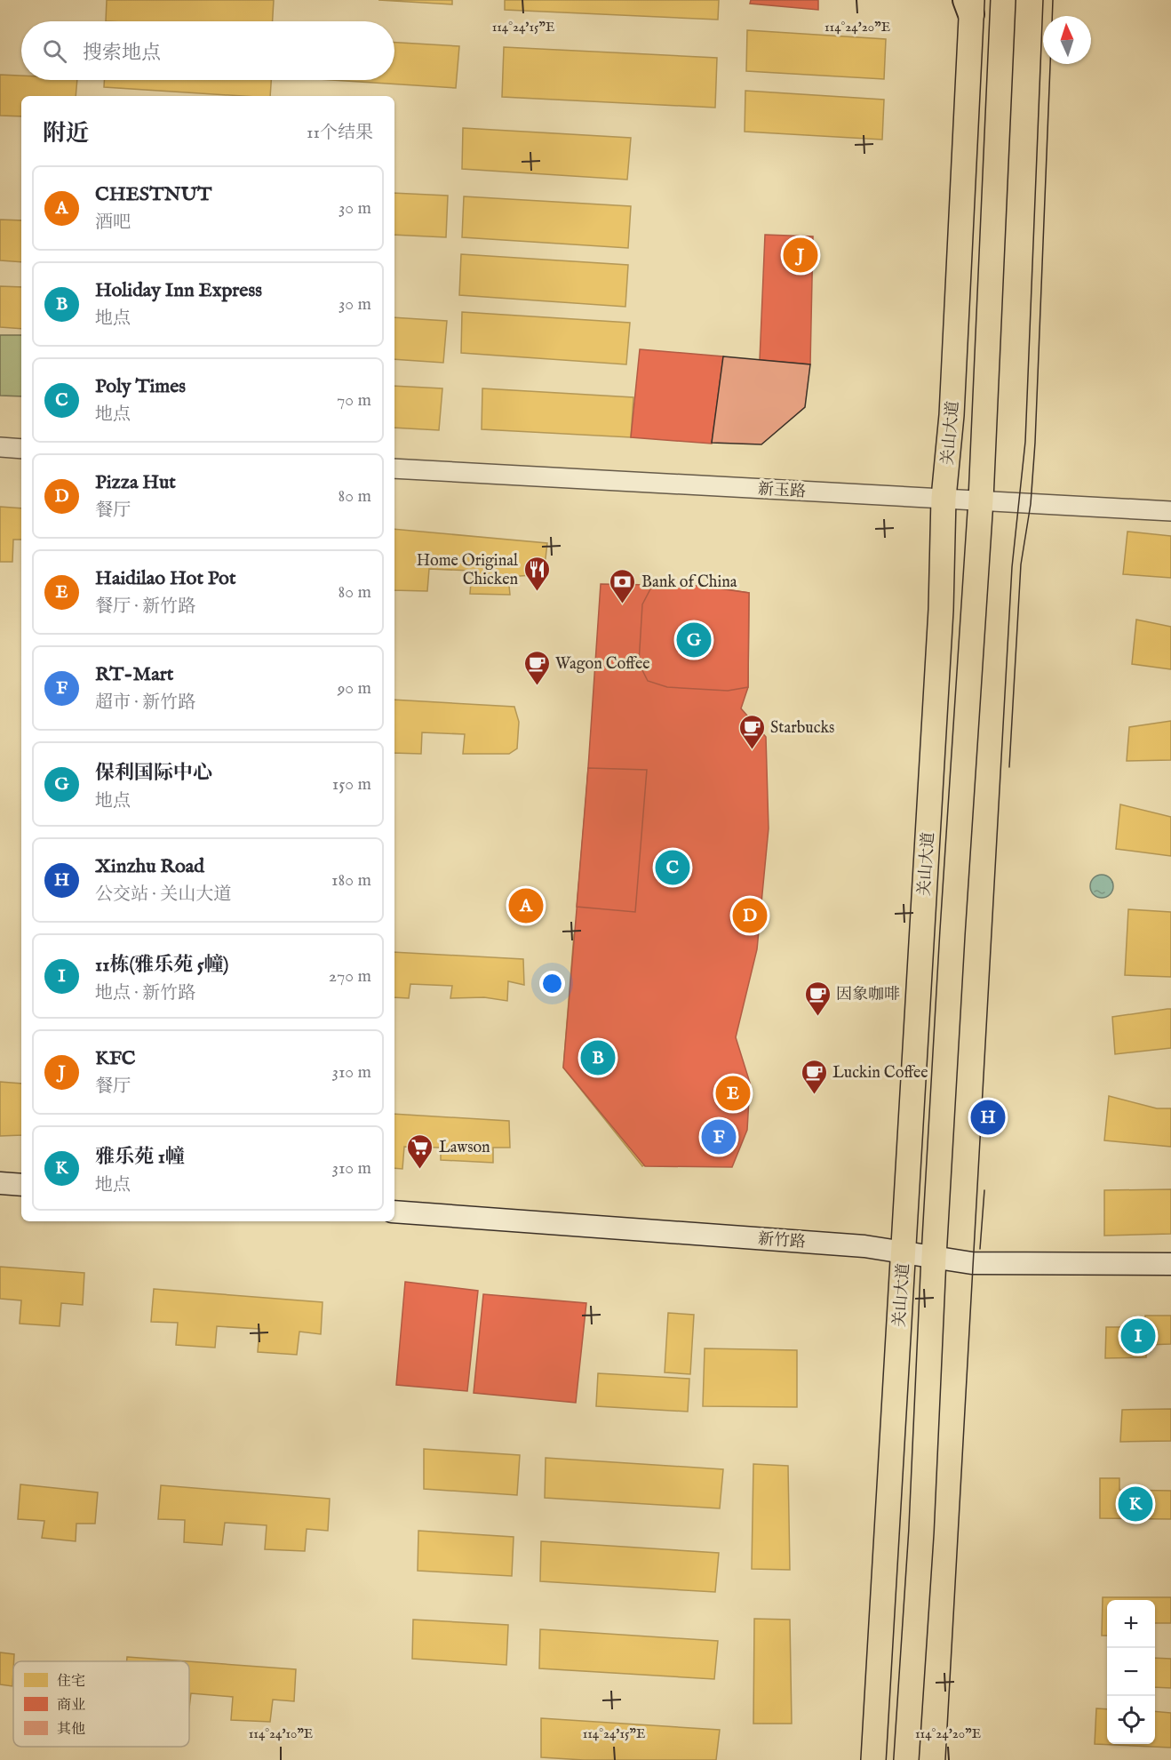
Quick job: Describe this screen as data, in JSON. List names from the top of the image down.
{
  "streets": {
    "main road": ["关山大道", "新竹路"],
    "street": ["新玉路"]
  },
  "crossings": [
    ["关山大道", "新玉路"],
    ["关山大道", "新竹路"]
  ],
  "places": {
    "restaurant": ["Home Original Chicken"],
    "bank": ["Bank of China"],
    "cafe": [
      "Wagon Coffee",
      "Starbucks",
      "因象咖啡",
      "Luckin Coffee"
    ],
    "supermarket": ["Lawson"]
  },
  "legend": ["住宅", "商业", "其他"],
  "north": "top",
  "page": {
    "search": "搜索地点",
    "heading": ["附近", "11个结果"],
    "list": [
      {
        "mark": "A",
        "name": "CHESTNUT",
        "note": "酒吧",
        "value": "30 m"
      },
      {
        "mark": "B",
        "name": "Holiday Inn Express",
        "note": "地点",
        "value": "30 m"
      },
      {
        "mark": "C",
        "name": "Poly Times",
        "note": "地点",
        "value": "70 m"
      },
      {
        "mark": "D",
        "name": "Pizza Hut",
        "note": "餐厅",
        "value": "80 m"
      },
      {
        "mark": "E",
        "name": "Haidilao Hot Pot",
        "note": "餐厅 · 新竹路",
        "value": "80 m"
      },
      {
        "mark": "F",
        "name": "RT-Mart",
        "note": "超市 · 新竹路",
        "value": "90 m"
      },
      {
        "mark": "G",
        "name": "保利国际中心",
        "note": "地点",
        "value": "150 m"
      },
      {
        "mark": "H",
        "name": "Xinzhu Road",
        "note": "公交站 · 关山大道",
        "value": "180 m"
      },
      {
        "mark": "I",
        "name": "11栋(雅乐苑 5幢)",
        "note": "地点 · 新竹路",
        "value": "270 m"
      },
      {
        "mark": "J",
        "name": "KFC",
        "note": "餐厅",
        "value": "310 m"
      },
      {
        "mark": "K",
        "name": "雅乐苑 1幢",
        "note": "地点",
        "value": "310 m"
      }
    ],
    "pins": [
      "J",
      "G",
      "C",
      "A",
      "D",
      "B",
      "E",
      "H",
      "F",
      "I",
      "K"
    ],
    "map_buttons": ["+", "−"]
  },
  "coordinates": ["114°24'15\"E", "114°24'20\"E", "114°24'10\"E"]
}
